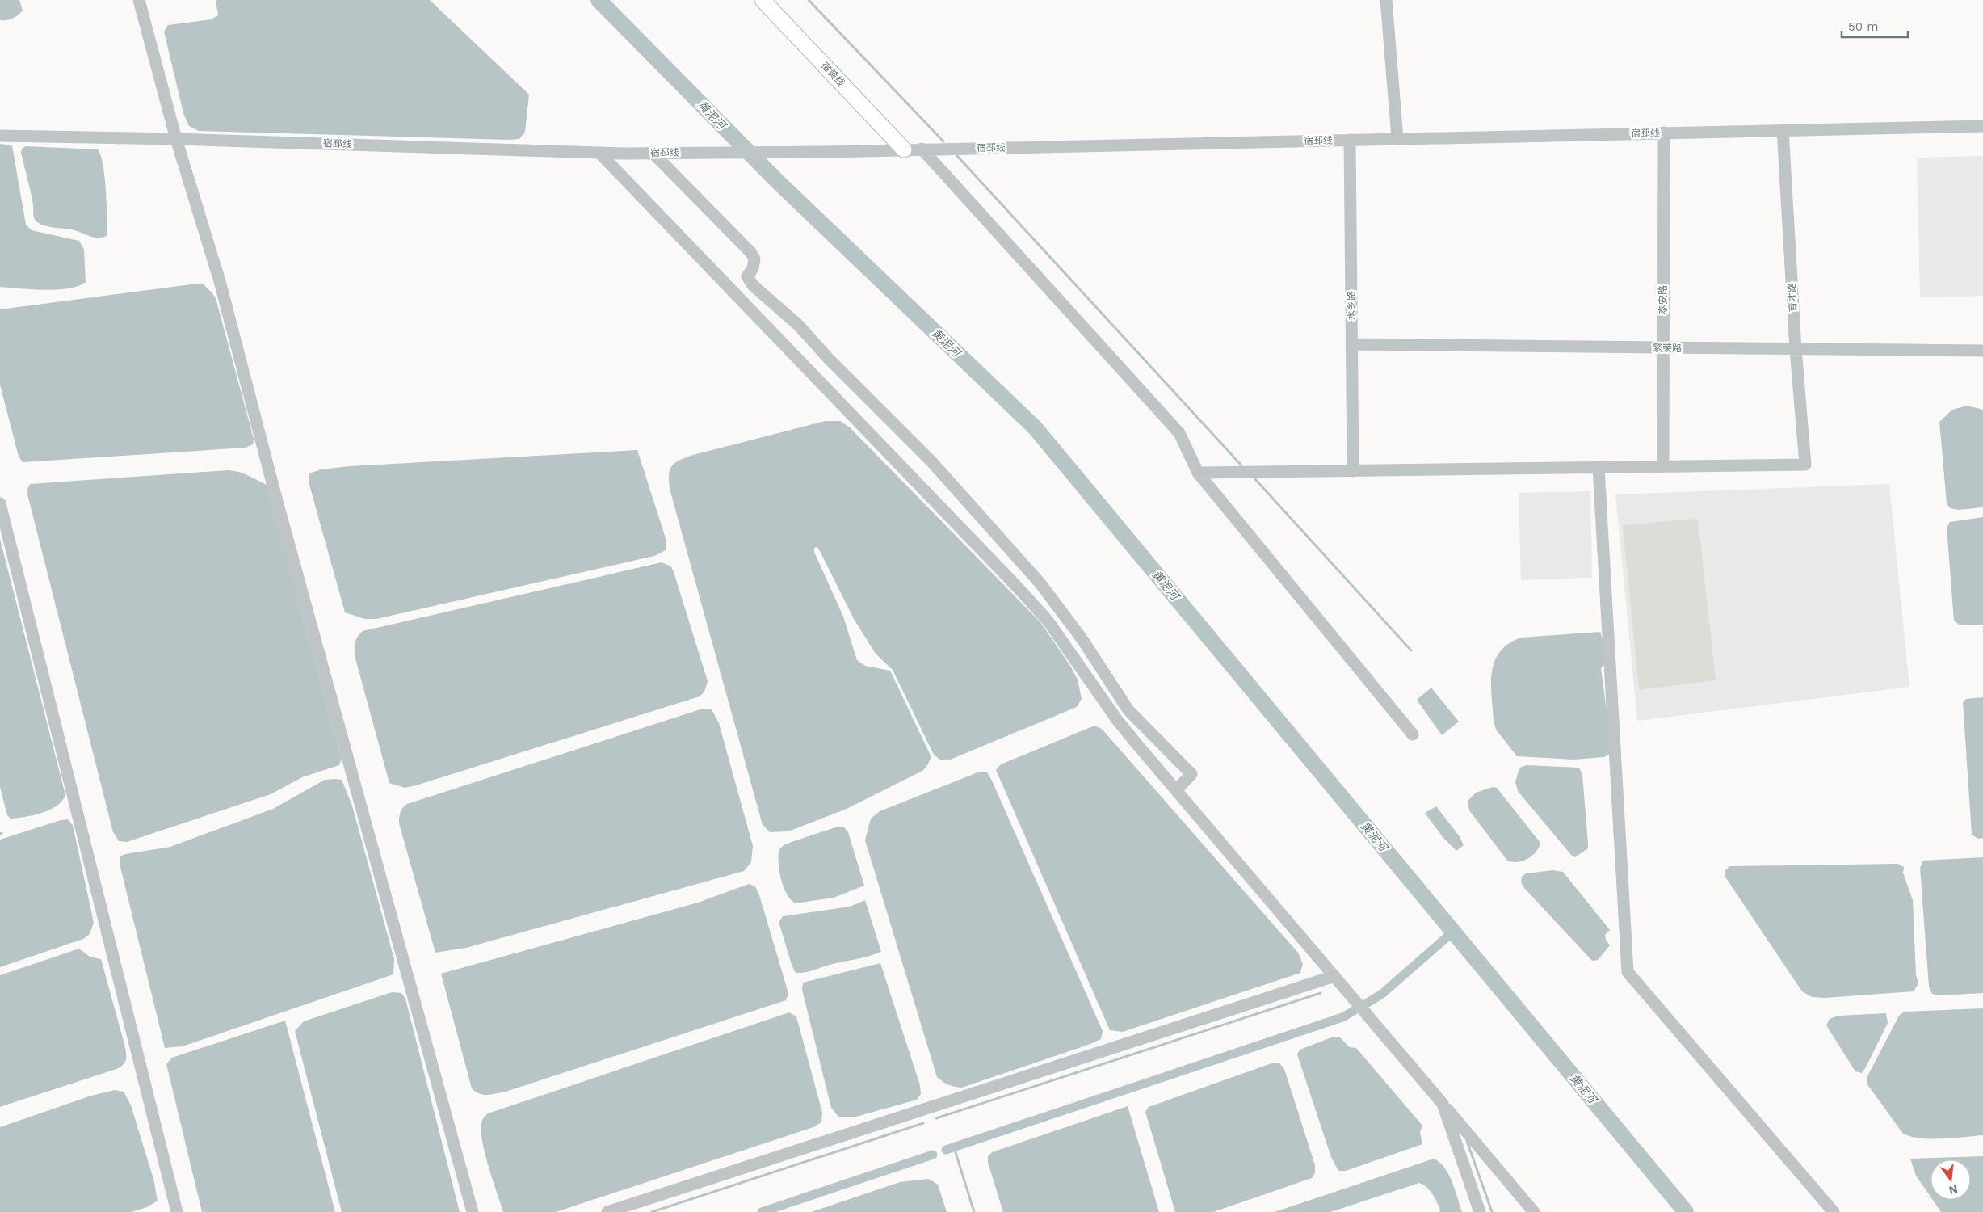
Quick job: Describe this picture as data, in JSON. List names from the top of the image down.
{
  "streets": {
    "main road": ["宿黄线"],
    "street": [
      "宿邳线",
      "育才路",
      "泰安路",
      "水乡路",
      "繁荣路"
    ]
  },
  "crossings": [
    ["宿黄线", "宿邳线"],
    ["宿邳线", "育才路"],
    ["宿邳线", "泰安路"],
    ["宿邳线", "水乡路"],
    ["育才路", "泰安路"],
    ["育才路", "繁荣路"],
    ["泰安路", "繁荣路"],
    ["水乡路", "繁荣路"]
  ],
  "water": ["黄泥河"],
  "scale_bar": "50 m",
  "north": "bottom"
}
